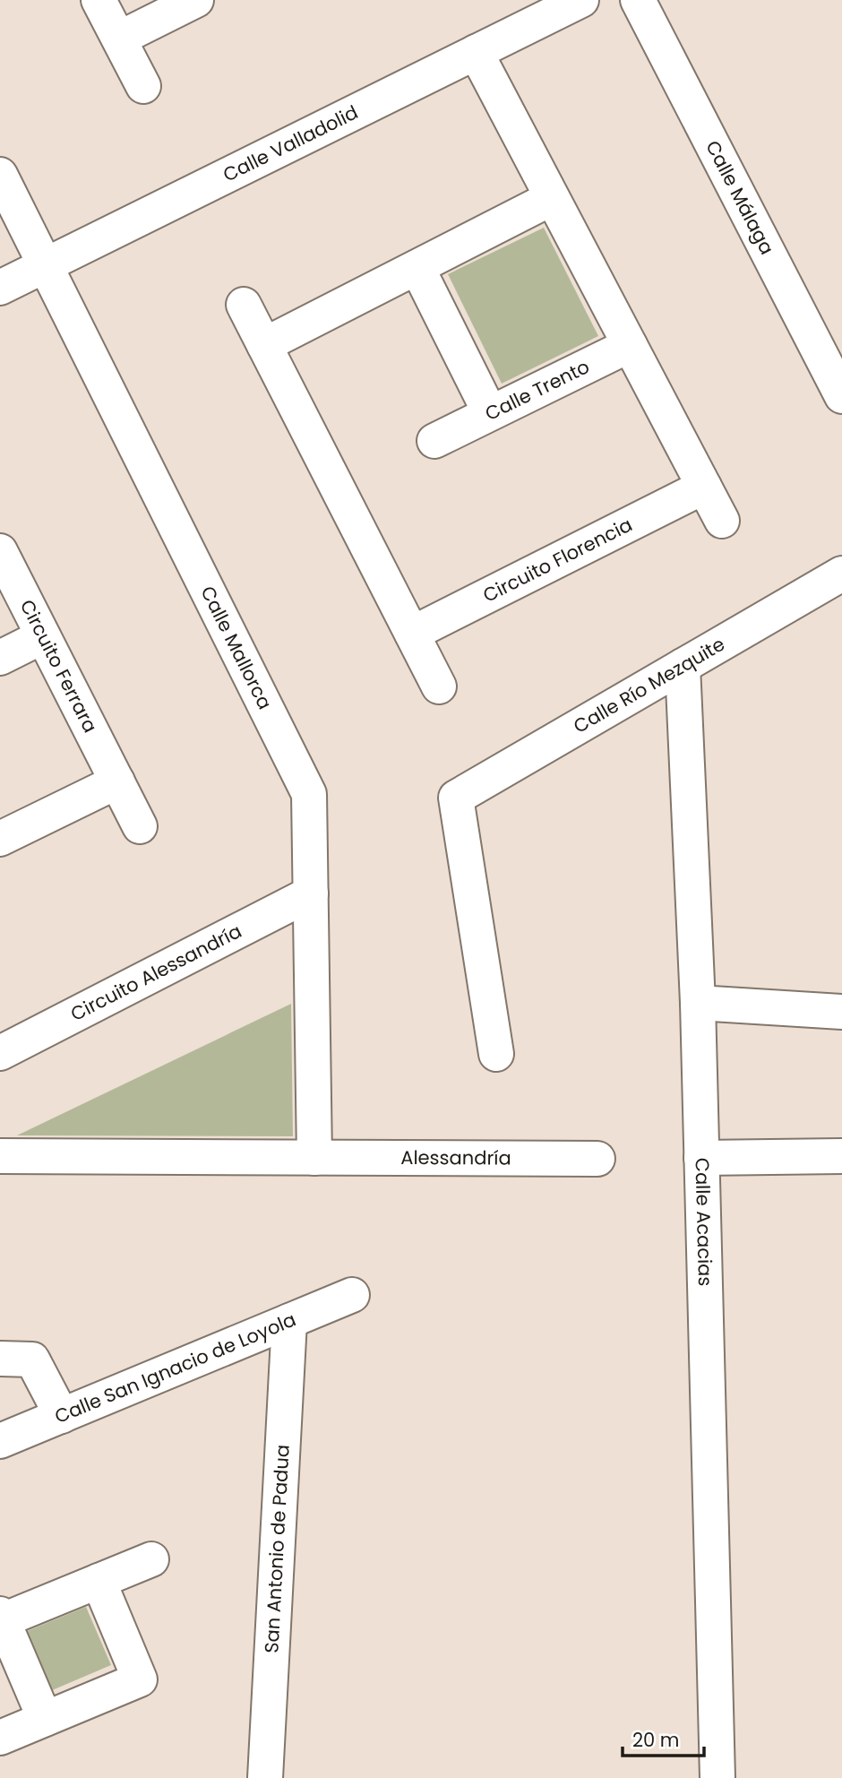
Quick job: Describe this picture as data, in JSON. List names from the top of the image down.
{
  "streets": {
    "street": [
      "Calle Valladolid",
      "Calle Málaga",
      "Calle Trento",
      "Circuito Florencia",
      "Calle Mallorca",
      "Circuito Ferrara",
      "Calle Río Mezquite",
      "Circuito Alessandría",
      "Alessandría",
      "Calle Acacias",
      "Calle San Ignacio de Loyola",
      "San Antonio de Padua"
    ]
  },
  "crossings": [
    ["Calle Valladolid", "Calle Mallorca"],
    ["Calle Mallorca", "Circuito Alessandría"],
    ["Calle Mallorca", "Alessandría"],
    ["Calle Río Mezquite", "Calle Acacias"],
    ["Calle San Ignacio de Loyola", "San Antonio de Padua"]
  ],
  "scale_bar": "20 m"
}
